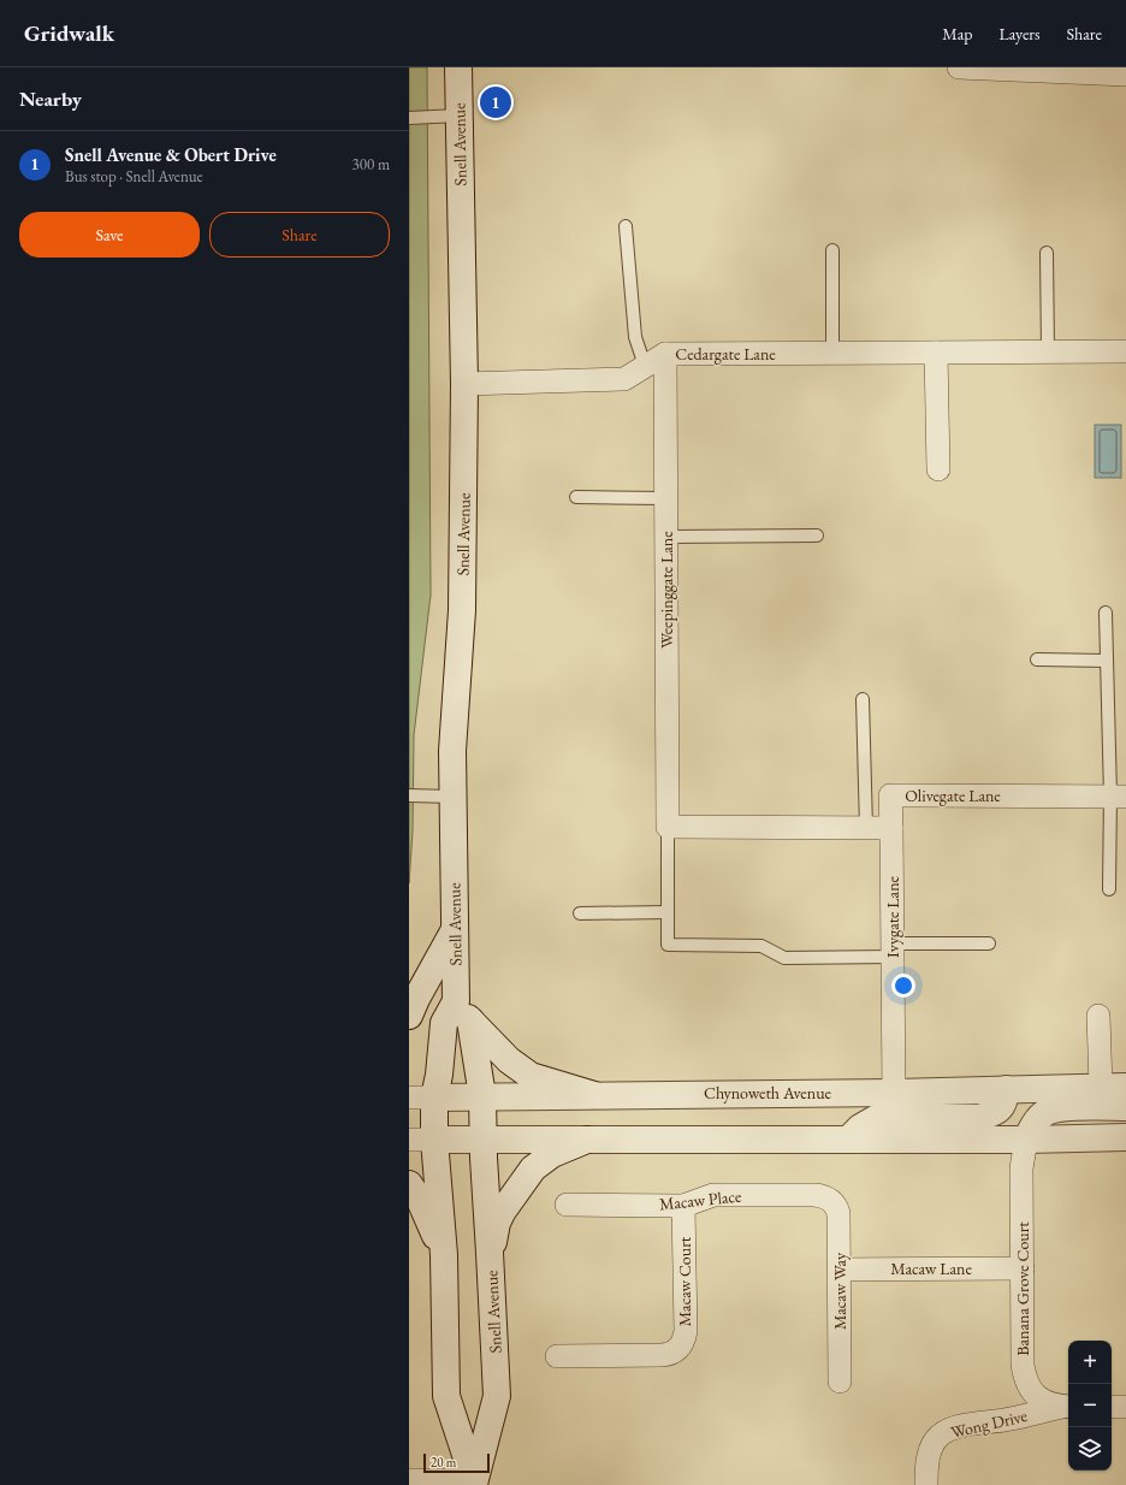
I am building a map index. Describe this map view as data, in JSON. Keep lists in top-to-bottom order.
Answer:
{
  "streets": {
    "main road": ["Snell Avenue", "Chynoweth Avenue"],
    "street": [
      "Cedargate Lane",
      "Weepinggate Lane",
      "Olivegate Lane",
      "Ivygate Lane",
      "Macaw Place",
      "Macaw Lane",
      "Macaw Court",
      "Banana Grove Court",
      "Macaw Way",
      "Wong Drive"
    ]
  },
  "crossings": [
    ["Snell Avenue", "Cedargate Lane"],
    ["Snell Avenue", "Chynoweth Avenue"],
    ["Cedargate Lane", "Weepinggate Lane"],
    ["Olivegate Lane", "Ivygate Lane"],
    ["Ivygate Lane", "Chynoweth Avenue"],
    ["Macaw Place", "Macaw Court"],
    ["Macaw Place", "Macaw Way"],
    ["Macaw Lane", "Banana Grove Court"],
    ["Macaw Lane", "Macaw Way"],
    ["Banana Grove Court", "Wong Drive"]
  ],
  "scale_bar": "20 m",
  "page": {
    "header": "Gridwalk",
    "nav": ["Map", "Layers", "Share"],
    "heading": "Nearby",
    "pins": "1",
    "list": [
      {
        "mark": "1",
        "name": "Snell Avenue & Obert Drive",
        "note": "Bus stop · Snell Avenue",
        "value": "300 m"
      }
    ],
    "buttons": ["Save", "Share"],
    "map_buttons": ["+", "−"],
    "scale": "20 m"
  }
}
